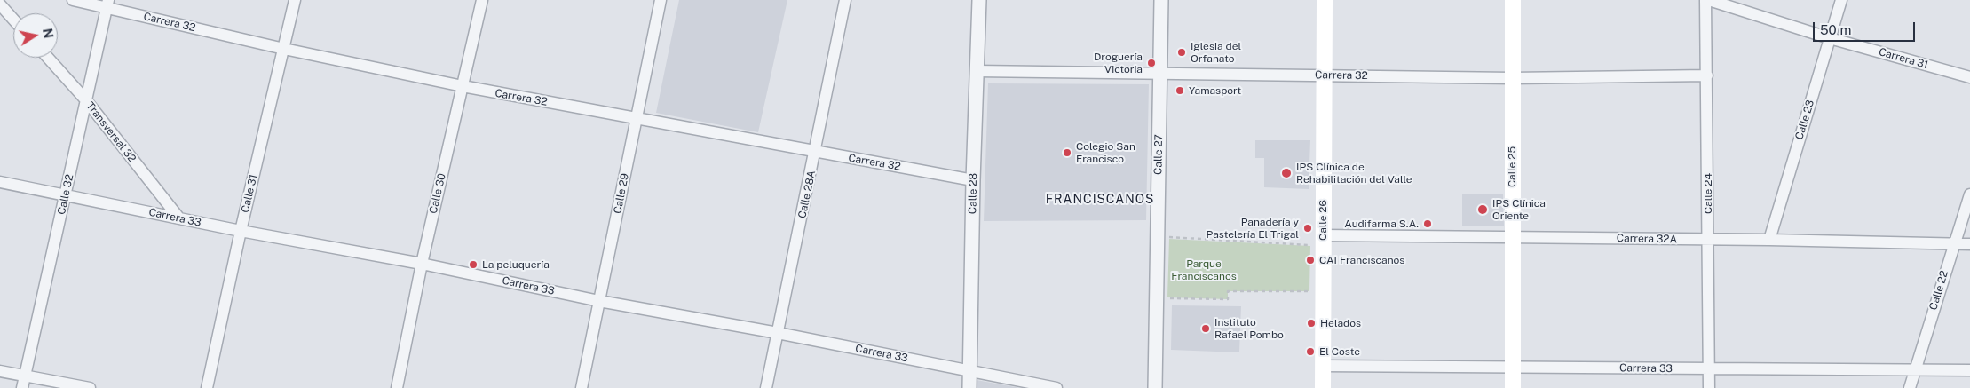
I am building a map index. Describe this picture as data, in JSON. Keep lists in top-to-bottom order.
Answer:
{
  "streets": {
    "main road": ["Calle 25", "Calle 26"],
    "street": [
      "Carrera 32",
      "Carrera 31",
      "Calle 23",
      "Transversal 32",
      "Calle 27",
      "Calle 31",
      "Calle 30",
      "Calle 29",
      "Calle 28",
      "Calle 24",
      "Calle 32",
      "Calle 28A",
      "Carrera 33",
      "Carrera 32A",
      "Calle 22"
    ]
  },
  "crossings": [
    ["Carrera 32", "Calle 27"],
    ["Carrera 32", "Calle 25"],
    ["Carrera 32", "Calle 31"],
    ["Carrera 32", "Calle 30"],
    ["Carrera 32", "Calle 29"],
    ["Carrera 32", "Calle 28"],
    ["Carrera 32", "Calle 24"],
    ["Carrera 32", "Calle 32"],
    ["Carrera 32", "Calle 28A"],
    ["Carrera 32", "Calle 26"],
    ["Carrera 31", "Calle 23"],
    ["Calle 23", "Carrera 32A"],
    ["Transversal 32", "Calle 32"],
    ["Transversal 32", "Carrera 33"],
    ["Calle 25", "Carrera 33"],
    ["Calle 25", "Carrera 32A"],
    ["Calle 31", "Carrera 33"],
    ["Calle 30", "Carrera 33"],
    ["Calle 29", "Carrera 33"],
    ["Calle 28", "Carrera 33"],
    ["Calle 24", "Carrera 33"],
    ["Calle 24", "Carrera 32A"],
    ["Calle 32", "Carrera 33"],
    ["Calle 28A", "Carrera 33"],
    ["Carrera 33", "Calle 26"],
    ["Carrera 33", "Calle 22"],
    ["Calle 26", "Carrera 32A"],
    ["Carrera 32A", "Calle 22"]
  ],
  "districts": ["FRANCISCANOS"],
  "parks": ["Parque Franciscanos"],
  "places": [
    "Iglesia del Orfanato",
    "Droguería Victoria",
    "Yamasport",
    "Colegio San Francisco",
    "IPS Clínica de Rehabilitación del Valle",
    "IPS Clínica Oriente",
    "Audifarma S.A.",
    "Panadería y Pastelería El Trigal",
    "CAI Franciscanos",
    "La peluquería",
    "Helados",
    "Instituto Rafael Pombo",
    "El Coste"
  ],
  "scale_bar": "50 m",
  "north": "right"
}
